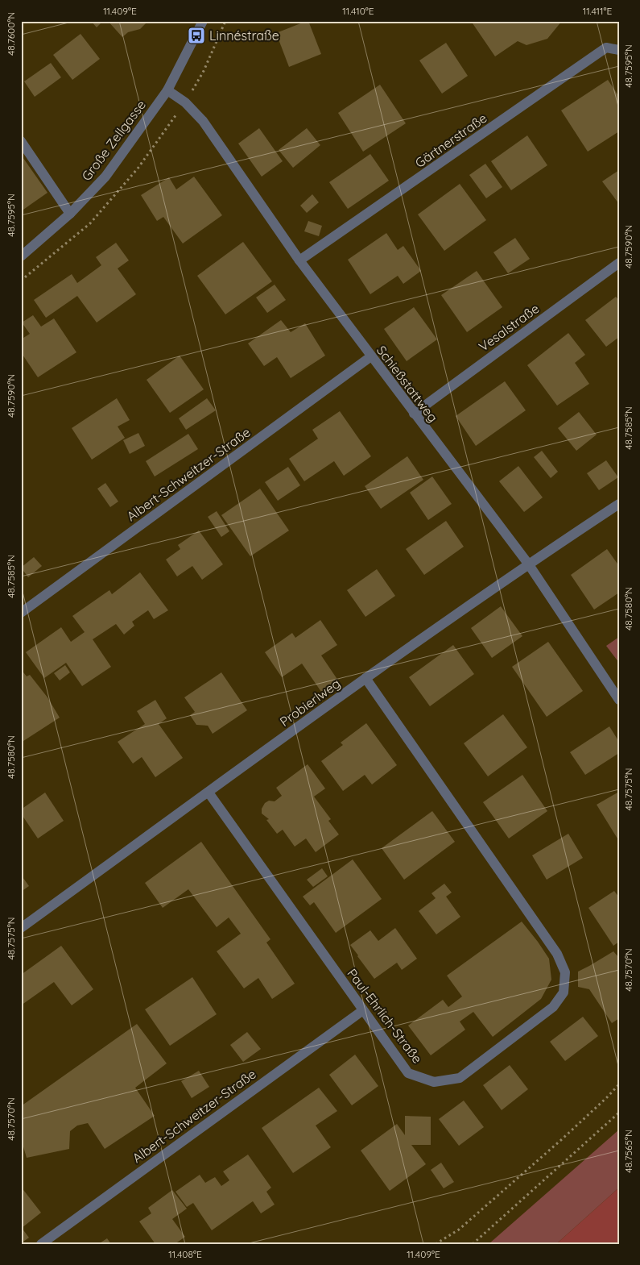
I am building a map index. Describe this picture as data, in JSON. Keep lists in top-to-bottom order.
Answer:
{
  "streets": {
    "street": [
      "Große Zellgasse",
      "Gärtnerstraße",
      "Vesalstraße",
      "Schießstattweg",
      "Albert-Schweitzer-Straße",
      "Probierlweg",
      "Paul-Ehrlich-Straße"
    ]
  },
  "crossings": [
    ["Große Zellgasse", "Schießstattweg"],
    ["Gärtnerstraße", "Schießstattweg"],
    ["Vesalstraße", "Schießstattweg"],
    ["Schießstattweg", "Albert-Schweitzer-Straße"],
    ["Schießstattweg", "Probierlweg"],
    ["Albert-Schweitzer-Straße", "Paul-Ehrlich-Straße"],
    ["Probierlweg", "Paul-Ehrlich-Straße"]
  ],
  "places": {
    "bus stop": ["Linnéstraße"]
  },
  "coordinates": [
    "11.409°E",
    "11.410°E",
    "11.411°E",
    "48.7600°N",
    "48.7595°N",
    "48.7590°N",
    "48.7585°N",
    "48.7580°N",
    "48.7575°N",
    "48.7570°N",
    "48.7565°N",
    "11.408°E"
  ]
}
